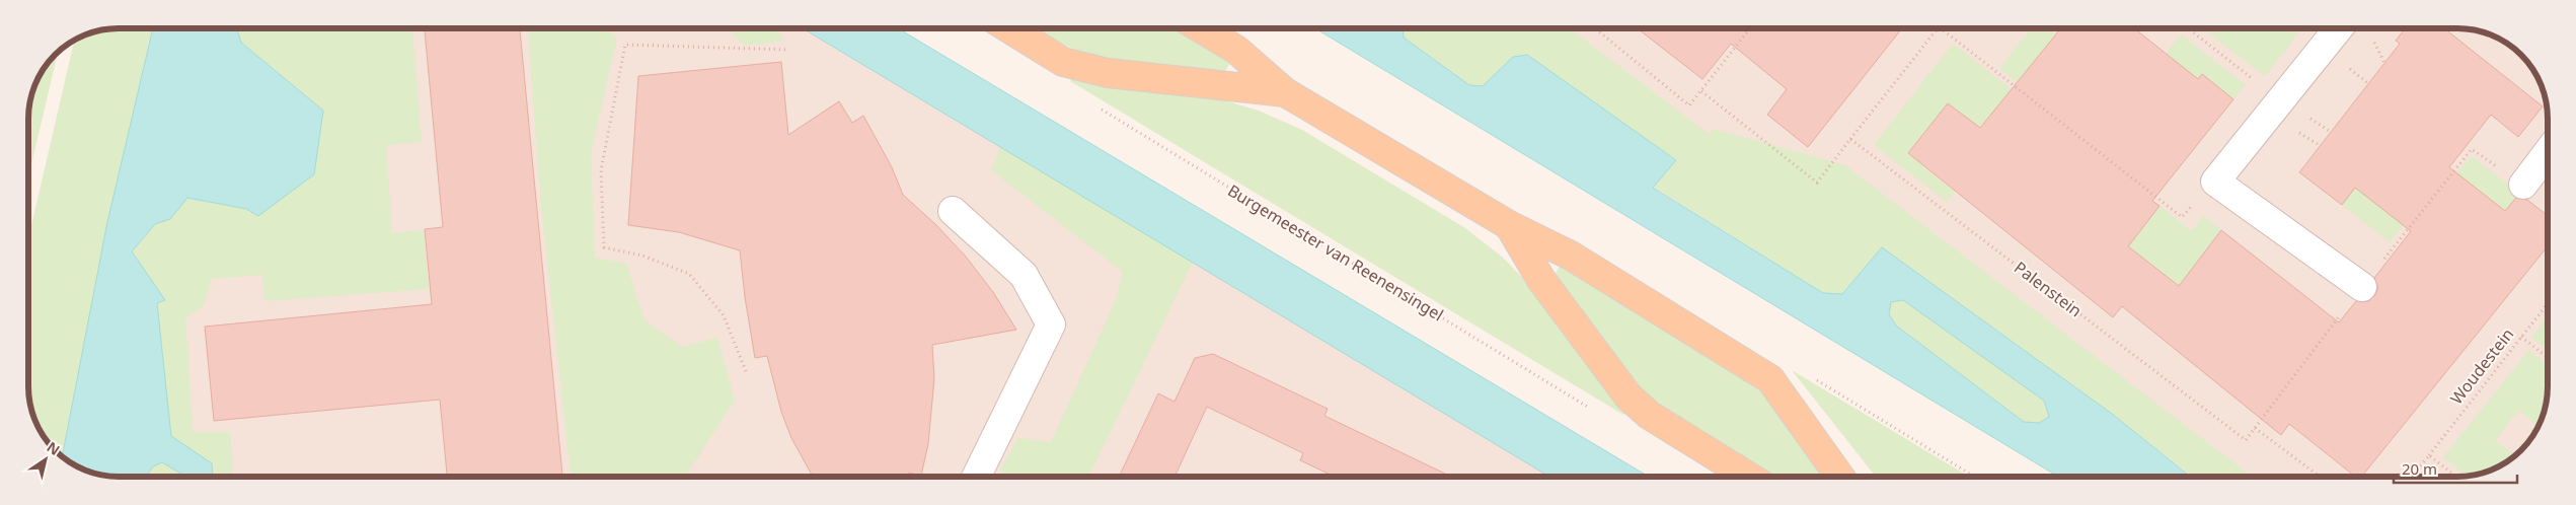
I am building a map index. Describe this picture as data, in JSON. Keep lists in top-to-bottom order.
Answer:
{
  "streets": {
    "path": ["Burgemeester van Reenensingel", "Palenstein", "Woudestein"]
  },
  "scale_bar": "20 m",
  "north": "top right"
}
